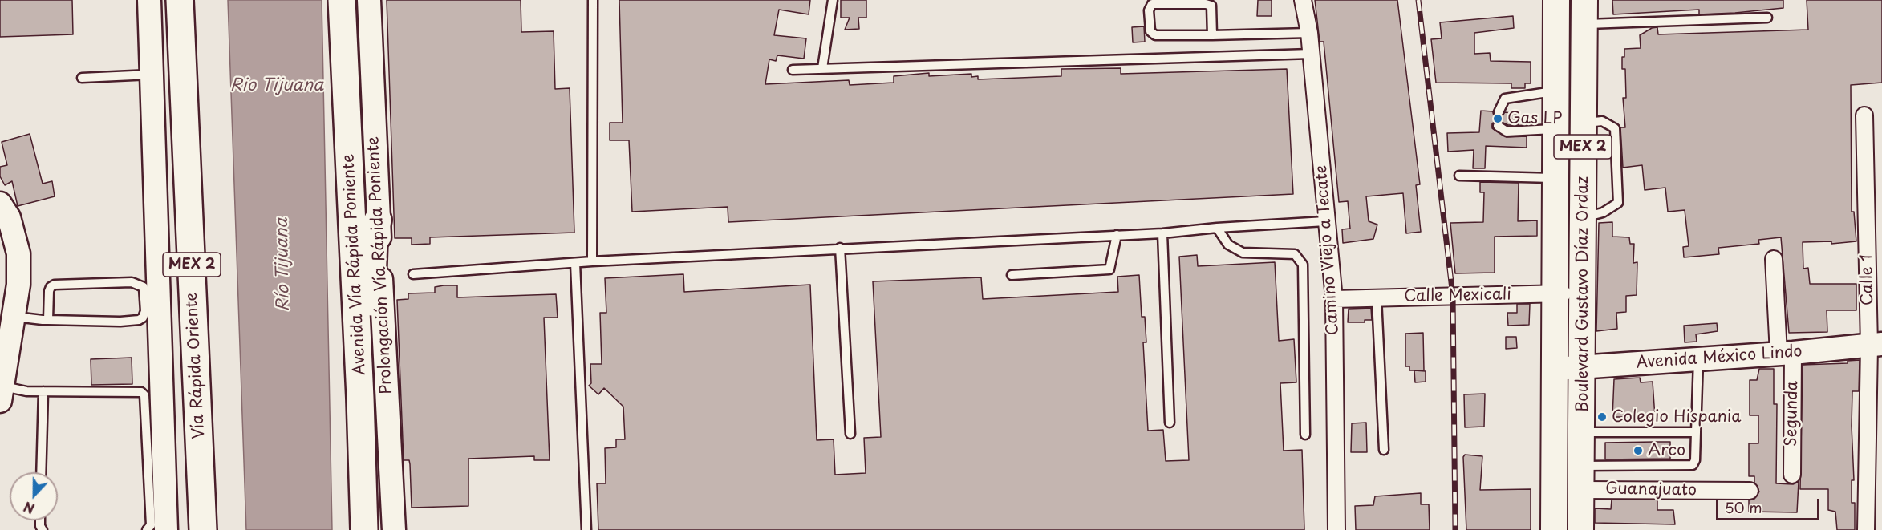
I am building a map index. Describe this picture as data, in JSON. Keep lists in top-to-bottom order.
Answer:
{
  "streets": {
    "highway": ["MEX 2", "Avenida Vía Rápida Poniente", "Vía Rápida Oriente"],
    "main road": ["Prolongación Vía Rápida Poniente", "Boulevard Gustavo Díaz Ordaz", "Avenida México Lindo"],
    "street": [
      "Camino Viejo a Tecate",
      "Calle 1",
      "Calle Mexicali",
      "Segunda",
      "Guanajuato"
    ]
  },
  "crossings": [
    ["Camino Viejo a Tecate", "Calle Mexicali"],
    ["Calle 1", "Avenida México Lindo"],
    ["Boulevard Gustavo Díaz Ordaz", "Calle Mexicali"],
    ["Boulevard Gustavo Díaz Ordaz", "Avenida México Lindo"],
    ["Boulevard Gustavo Díaz Ordaz", "Guanajuato"],
    ["Avenida México Lindo", "Segunda"]
  ],
  "water": ["Rio Tijuana", "Río Tijuana"],
  "places": ["Gas LP", "Colegio Hispania", "Arco"],
  "scale_bar": "50 m",
  "north": "bottom"
}
